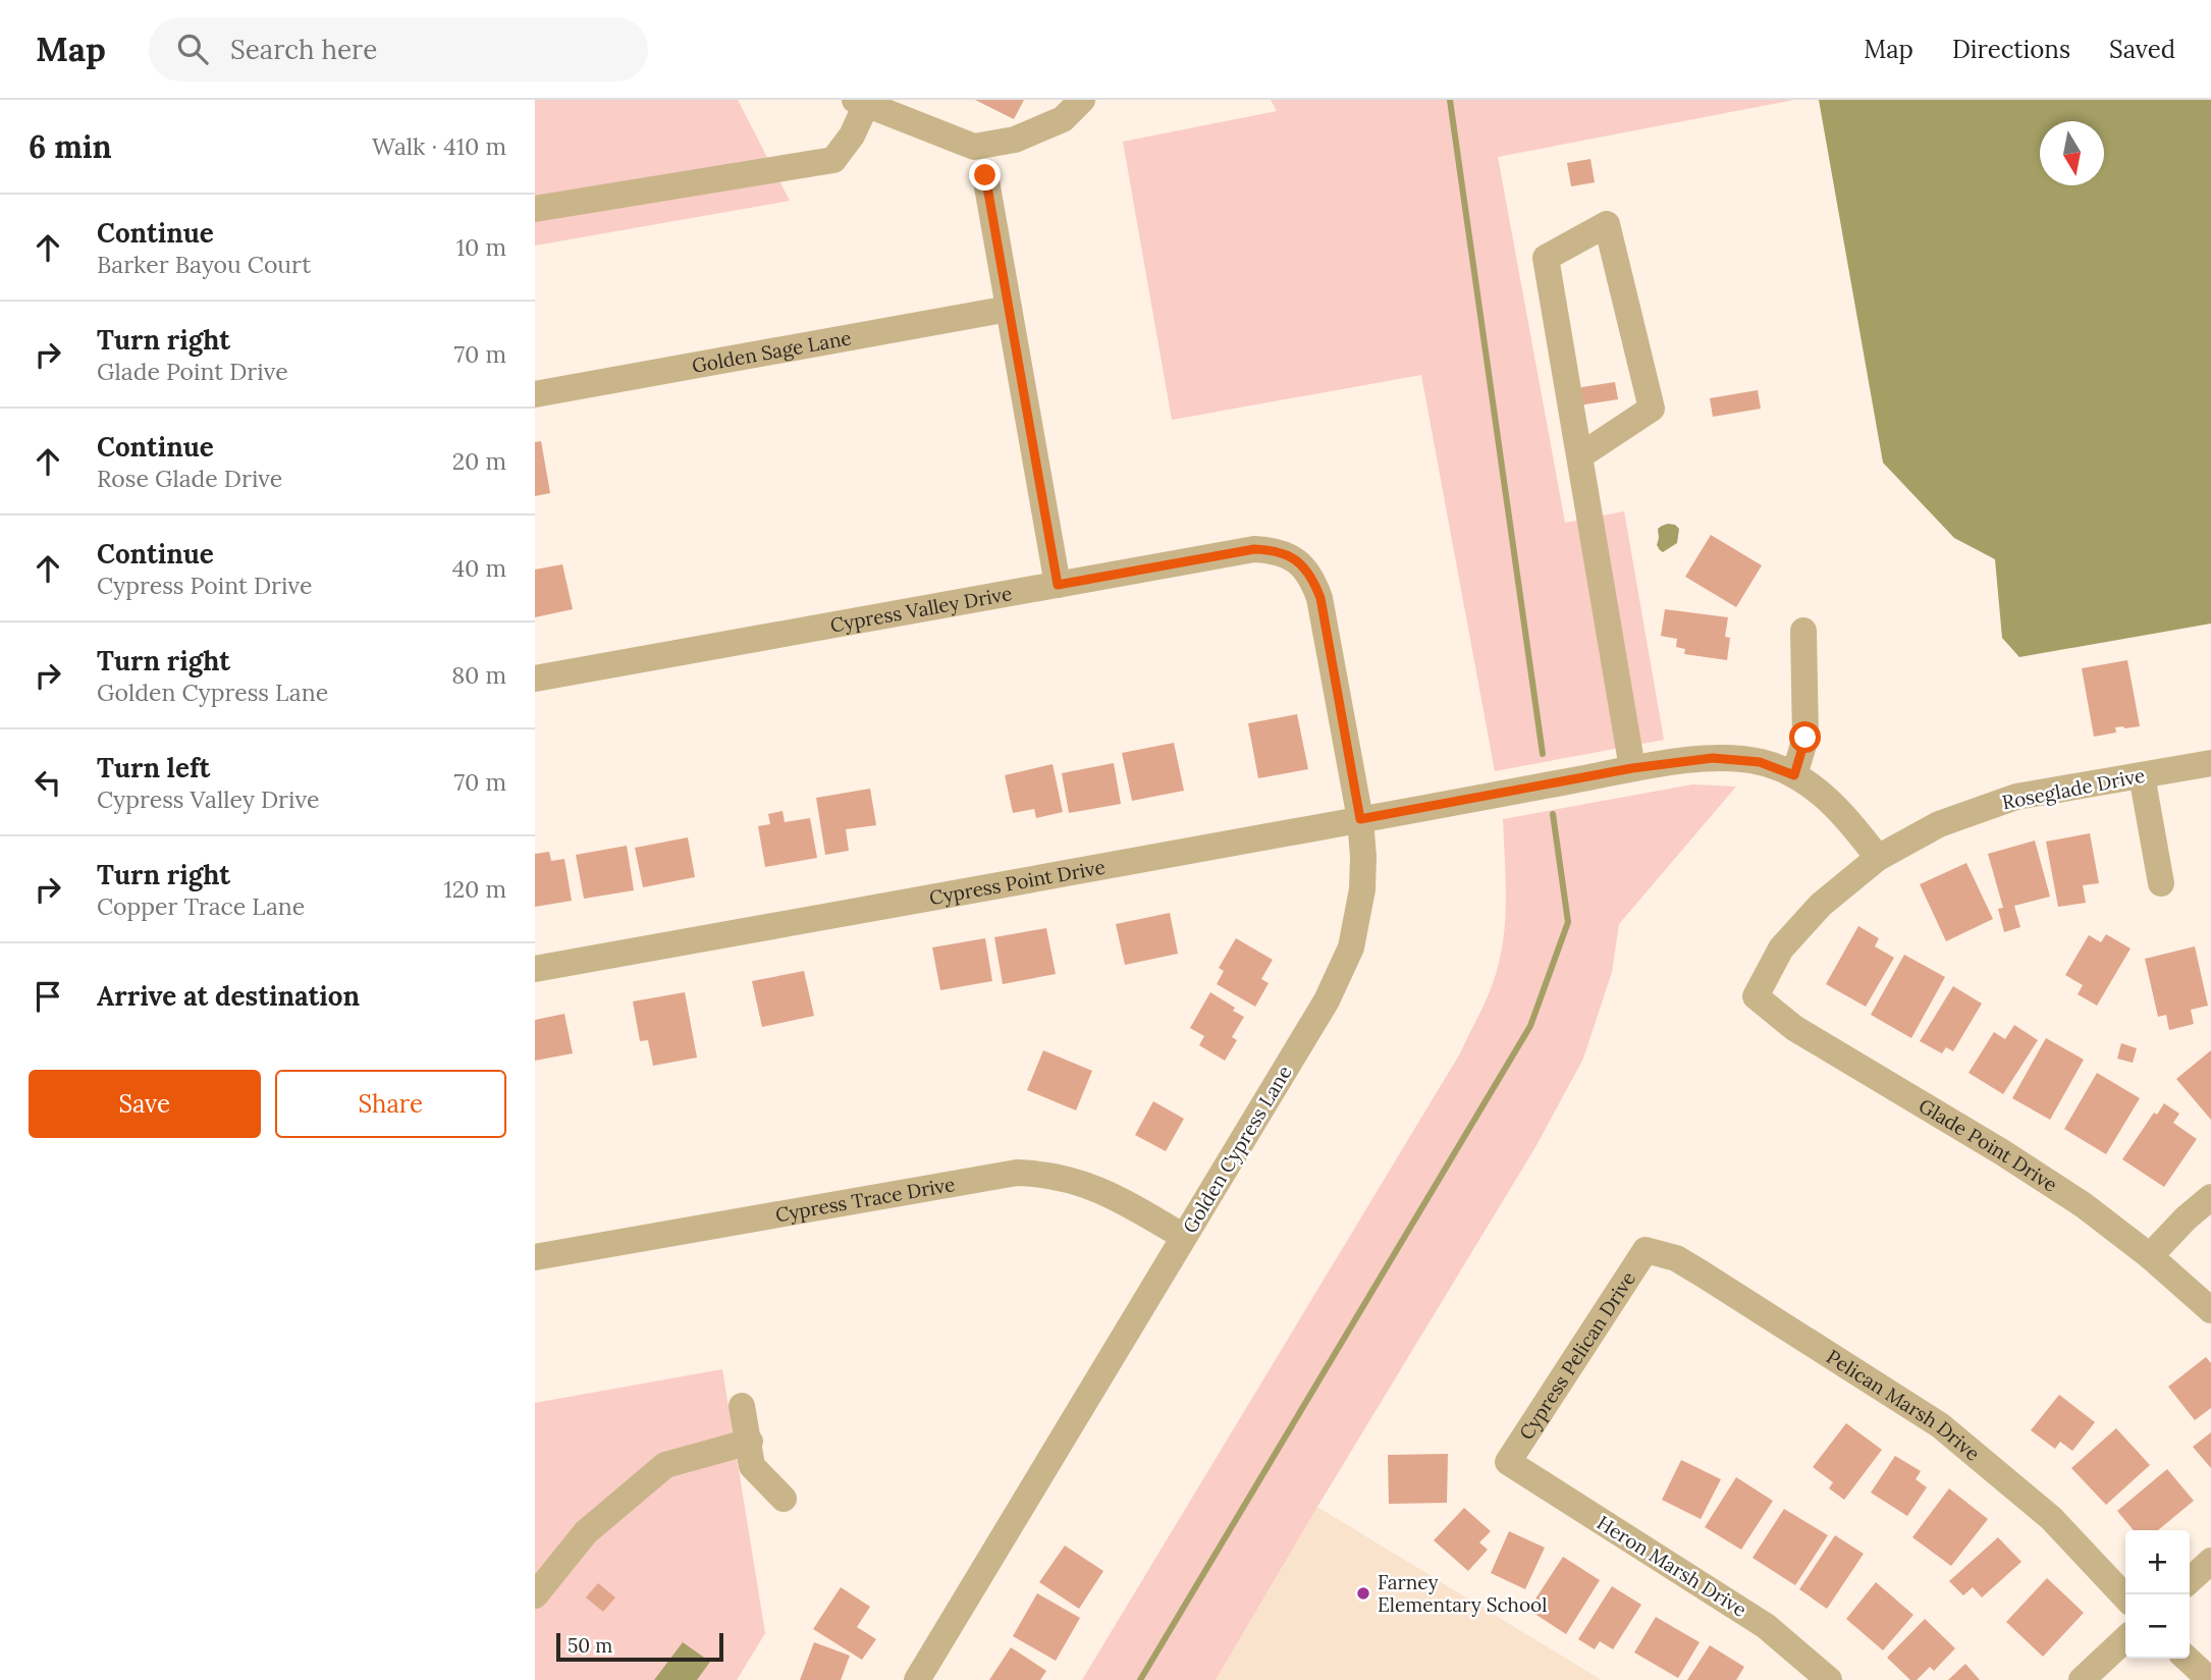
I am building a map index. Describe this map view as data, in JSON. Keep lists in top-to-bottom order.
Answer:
{
  "streets": {
    "street": [
      "Golden Sage Lane",
      "Cypress Valley Drive",
      "Roseglade Drive",
      "Cypress Point Drive",
      "Glade Point Drive",
      "Golden Cypress Lane",
      "Cypress Trace Drive",
      "Cypress Pelican Drive",
      "Pelican Marsh Drive",
      "Heron Marsh Drive"
    ]
  },
  "crossings": [
    ["Cypress Valley Drive", "Golden Cypress Lane"],
    ["Roseglade Drive", "Glade Point Drive"],
    ["Cypress Point Drive", "Golden Cypress Lane"],
    ["Golden Cypress Lane", "Cypress Trace Drive"],
    ["Cypress Pelican Drive", "Pelican Marsh Drive"],
    ["Cypress Pelican Drive", "Heron Marsh Drive"]
  ],
  "places": ["Farney Elementary School"],
  "scale_bar": "50 m",
  "north": "bottom",
  "page": {
    "header": "Map",
    "search": "Search here",
    "nav": ["Map", "Directions", "Saved"],
    "heading": ["6 min", "Walk · 410 m"],
    "list": [
      ["Continue", "Barker Bayou Court", "10 m"],
      ["Turn right", "Glade Point Drive", "70 m"],
      ["Continue", "Rose Glade Drive", "20 m"],
      ["Continue", "Cypress Point Drive", "40 m"],
      ["Turn right", "Golden Cypress Lane", "80 m"],
      ["Turn left", "Cypress Valley Drive", "70 m"],
      ["Turn right", "Copper Trace Lane", "120 m"],
      "Arrive at destination"
    ],
    "buttons": ["Save", "Share"],
    "map_buttons": ["+", "−"],
    "scale": "50 m"
  }
}
